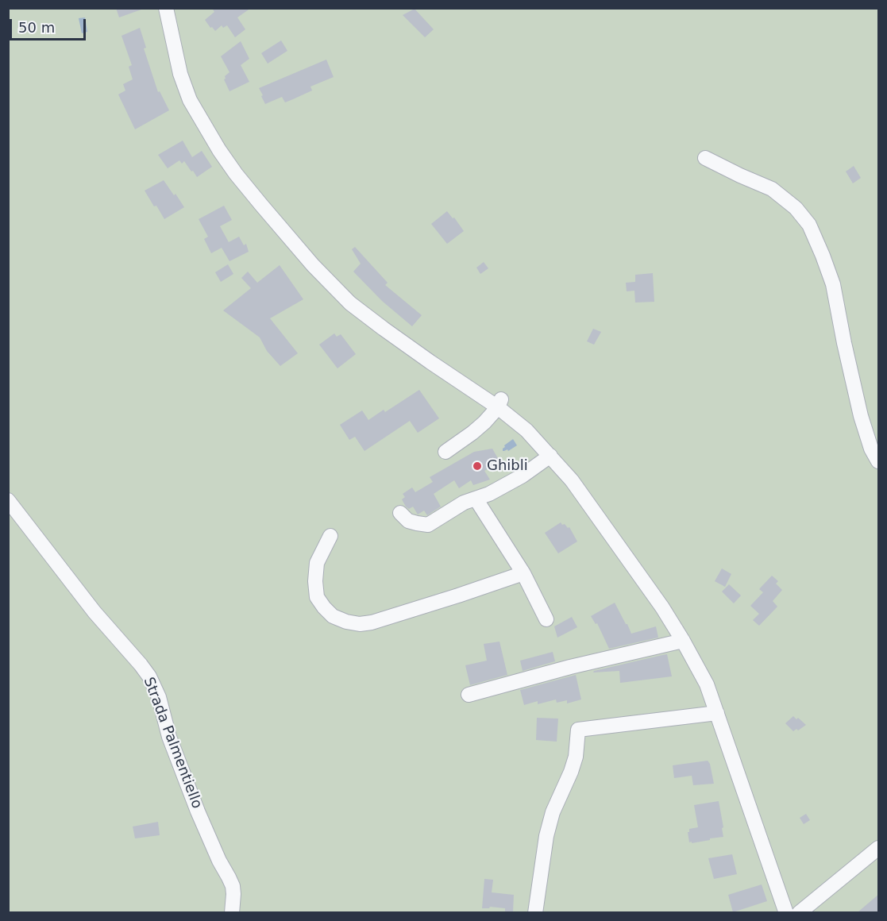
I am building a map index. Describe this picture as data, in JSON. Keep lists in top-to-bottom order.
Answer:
{
  "streets": {
    "street": ["Strada Palmentiello"]
  },
  "places": ["Ghibli"],
  "scale_bar": "50 m"
}
